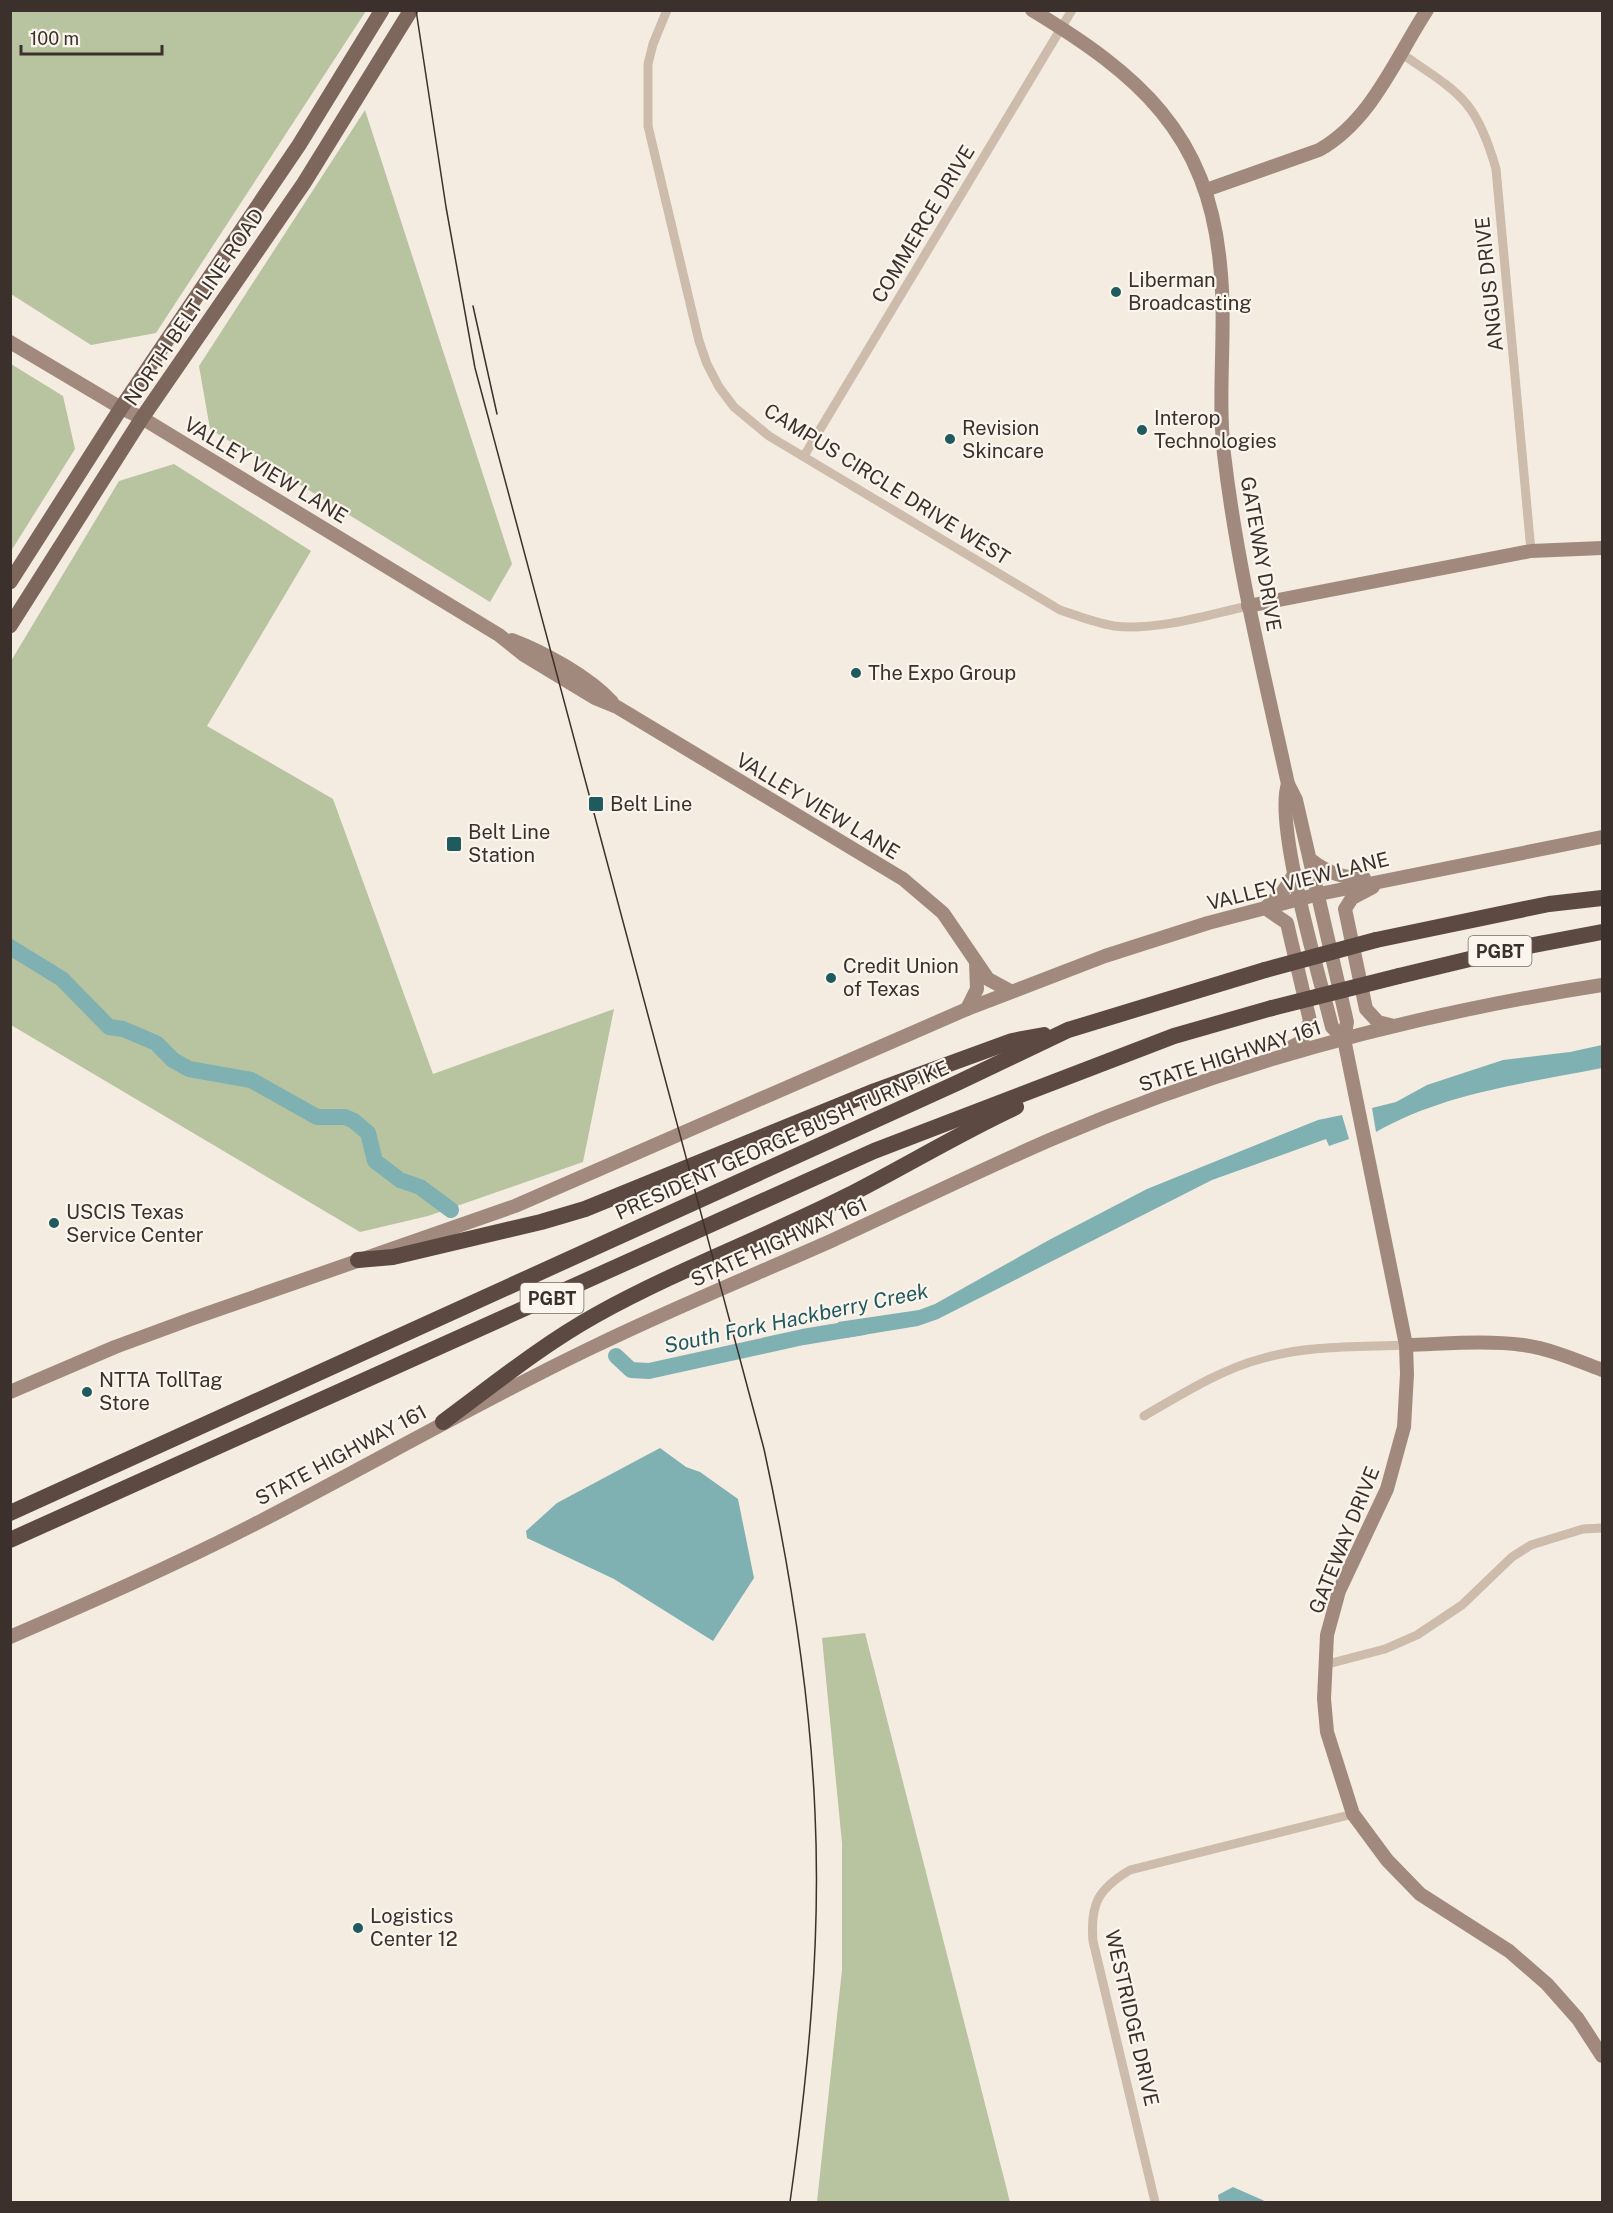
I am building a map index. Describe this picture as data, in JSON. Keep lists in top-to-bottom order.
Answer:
{
  "streets": {
    "highway": ["PGBT", "PRESIDENT GEORGE BUSH TURNPIKE"],
    "main road": [
      "NORTH BELT LINE ROAD",
      "VALLEY VIEW LANE",
      "GATEWAY DRIVE",
      "STATE HIGHWAY 161"
    ],
    "street": [
      "COMMERCE DRIVE",
      "ANGUS DRIVE",
      "CAMPUS CIRCLE DRIVE WEST",
      "WESTRIDGE DRIVE"
    ]
  },
  "crossings": [
    ["COMMERCE DRIVE", "CAMPUS CIRCLE DRIVE WEST"],
    ["COMMERCE DRIVE", "GATEWAY DRIVE"],
    ["NORTH BELT LINE ROAD", "VALLEY VIEW LANE"],
    ["VALLEY VIEW LANE", "GATEWAY DRIVE"],
    ["CAMPUS CIRCLE DRIVE WEST", "GATEWAY DRIVE"],
    ["GATEWAY DRIVE", "STATE HIGHWAY 161"],
    ["GATEWAY DRIVE", "WESTRIDGE DRIVE"]
  ],
  "water": ["South Fork Hackberry Creek"],
  "places": {
    "other": [
      "Liberman Broadcasting",
      "Interop Technologies",
      "Revision Skincare",
      "The Expo Group",
      "Credit Union of Texas",
      "USCIS Texas Service Center",
      "NTTA TollTag Store",
      "Logistics Center 12"
    ],
    "transit": ["Belt Line", "Belt Line Station"]
  },
  "scale_bar": "100 m"
}
